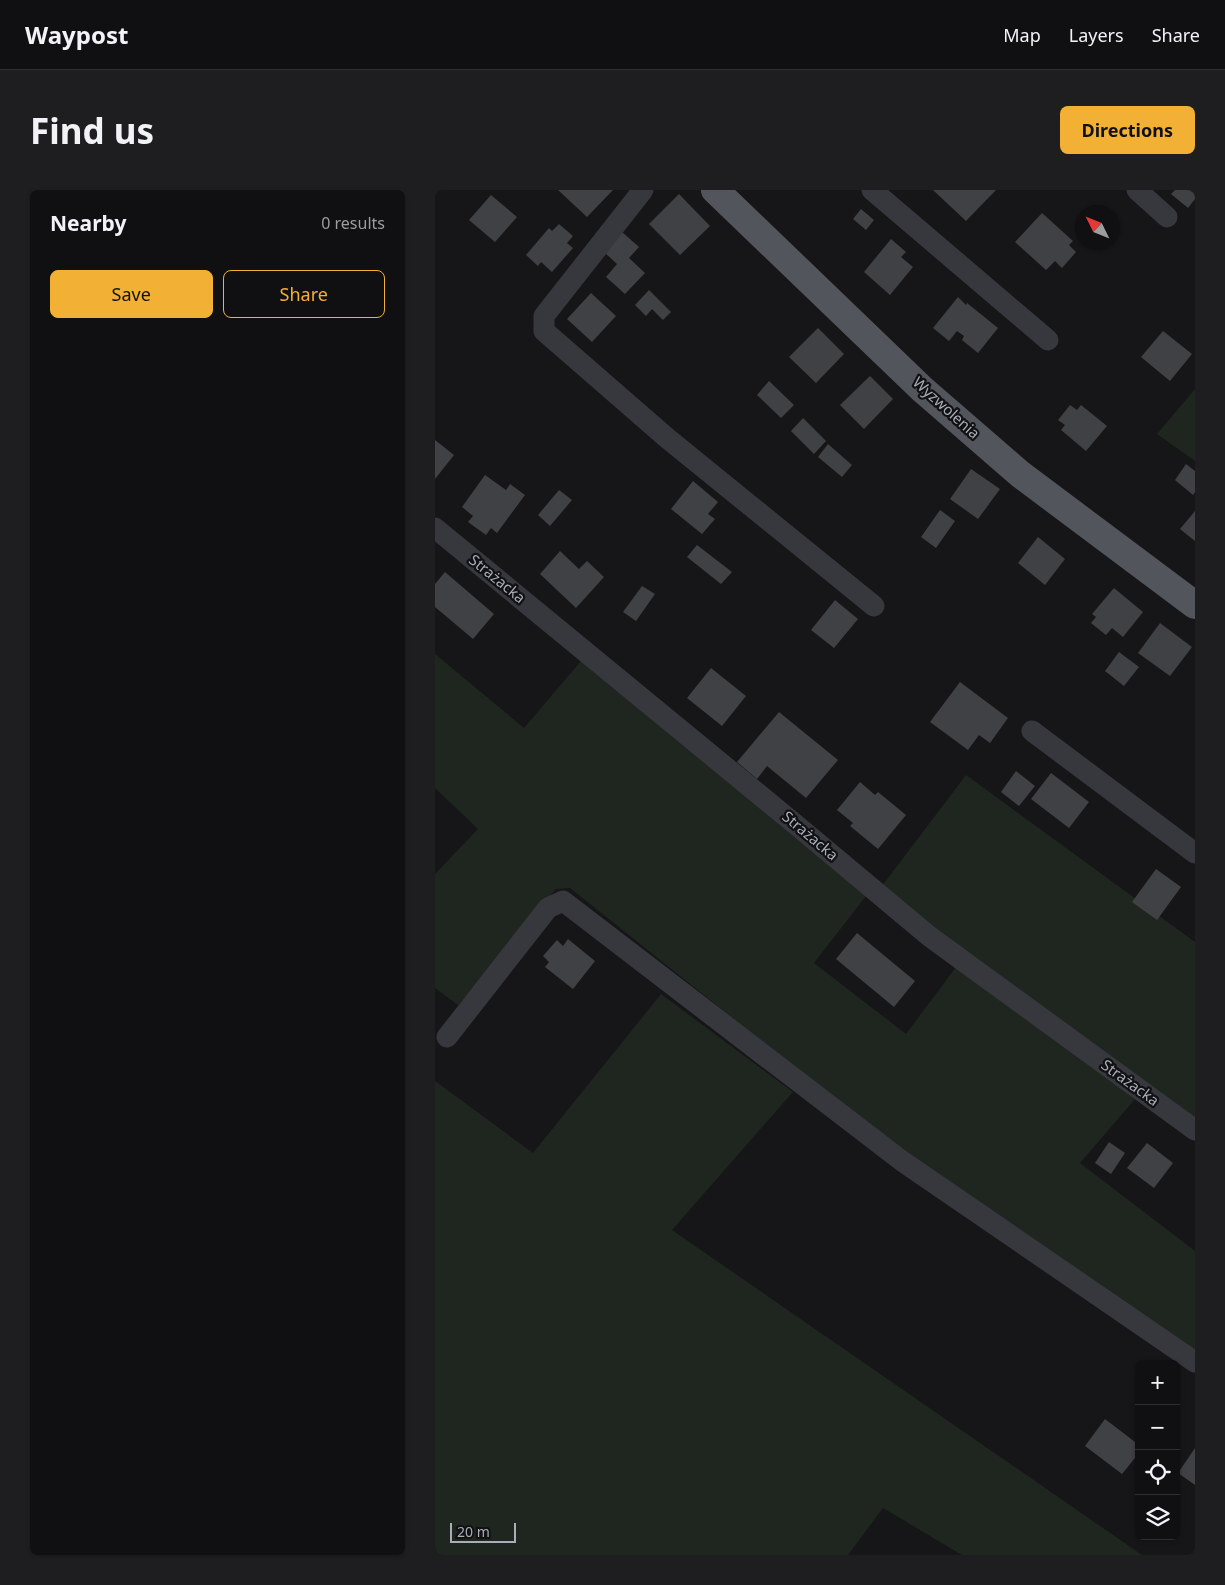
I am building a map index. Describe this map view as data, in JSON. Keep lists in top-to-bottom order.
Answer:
{
  "streets": {
    "main road": ["Wyzwolenia"],
    "street": ["Strażacka"]
  },
  "scale_bar": "20 m",
  "north": "top left",
  "page": {
    "header": "Waypost",
    "nav": ["Map", "Layers", "Share"],
    "buttons": [
      "Directions",
      ["Save", "Share"]
    ],
    "title": "Find us",
    "heading": ["Nearby", "0 results"],
    "map_buttons": ["+", "−"],
    "scale": "20 m"
  }
}
